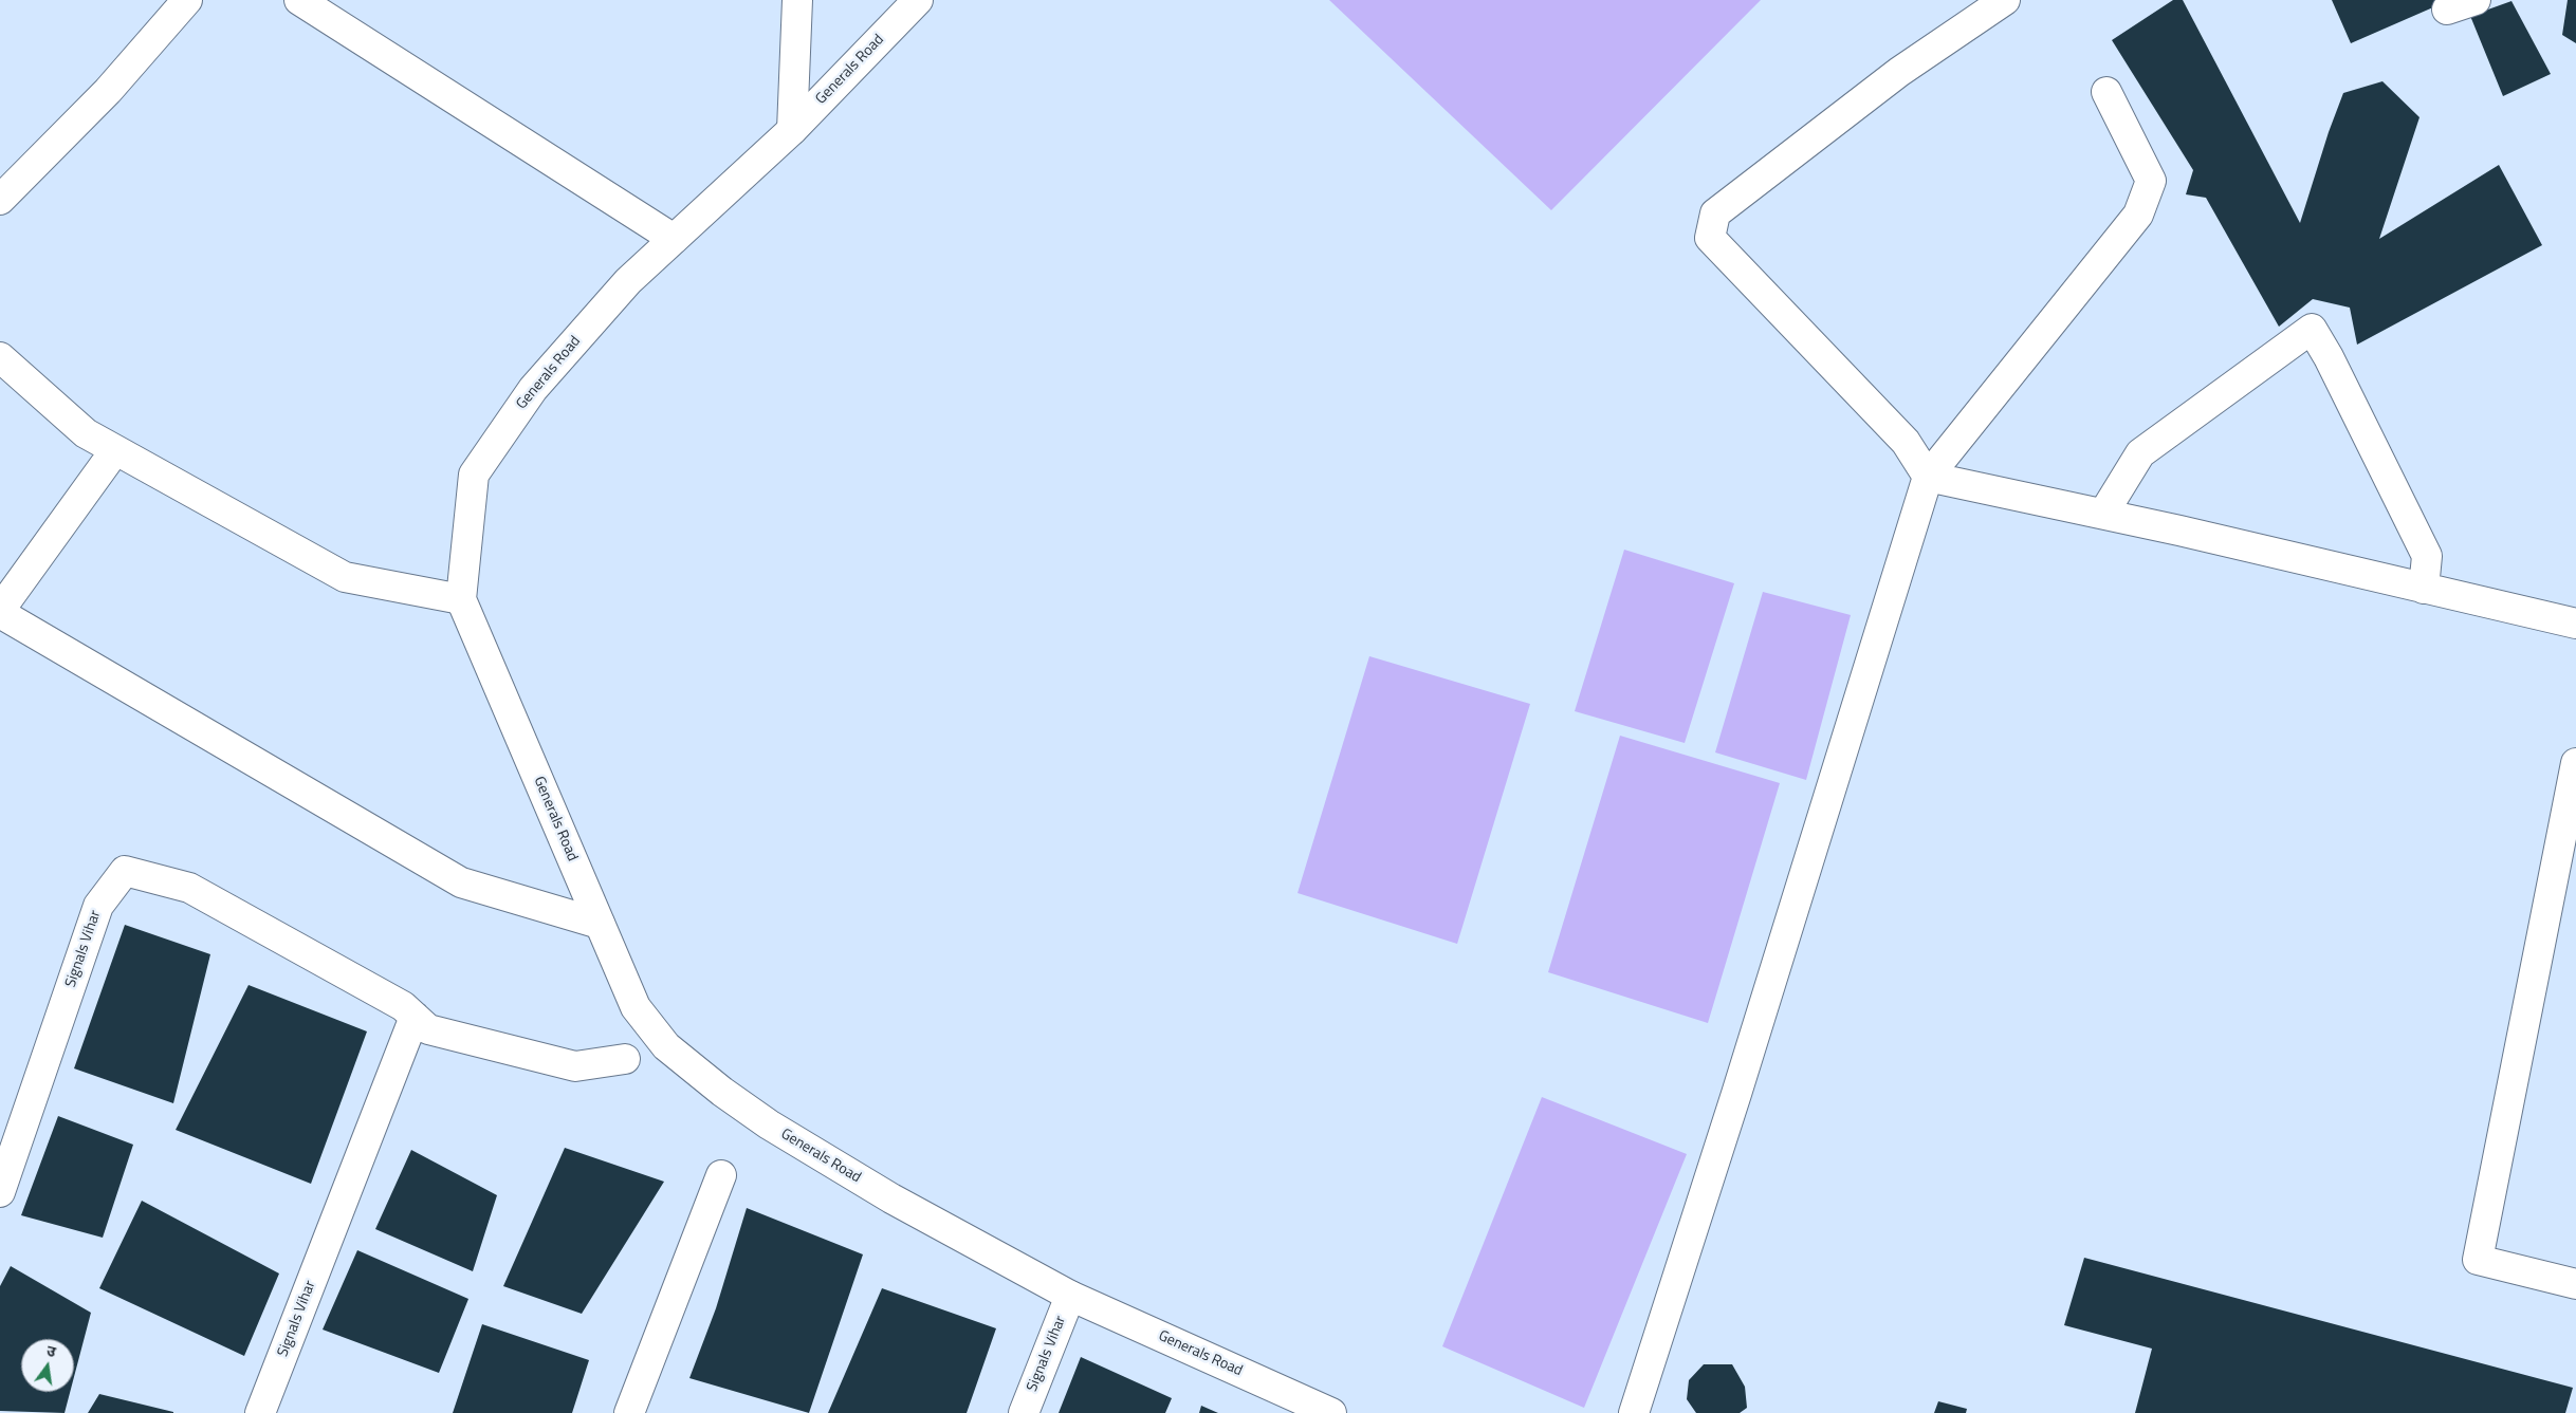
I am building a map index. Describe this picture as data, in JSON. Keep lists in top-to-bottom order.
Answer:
{
  "streets": {
    "street": ["Generals Road", "Signals Vihar"]
  },
  "crossings": [
    ["Generals Road", "Signals Vihar"]
  ],
  "north": "top"
}
